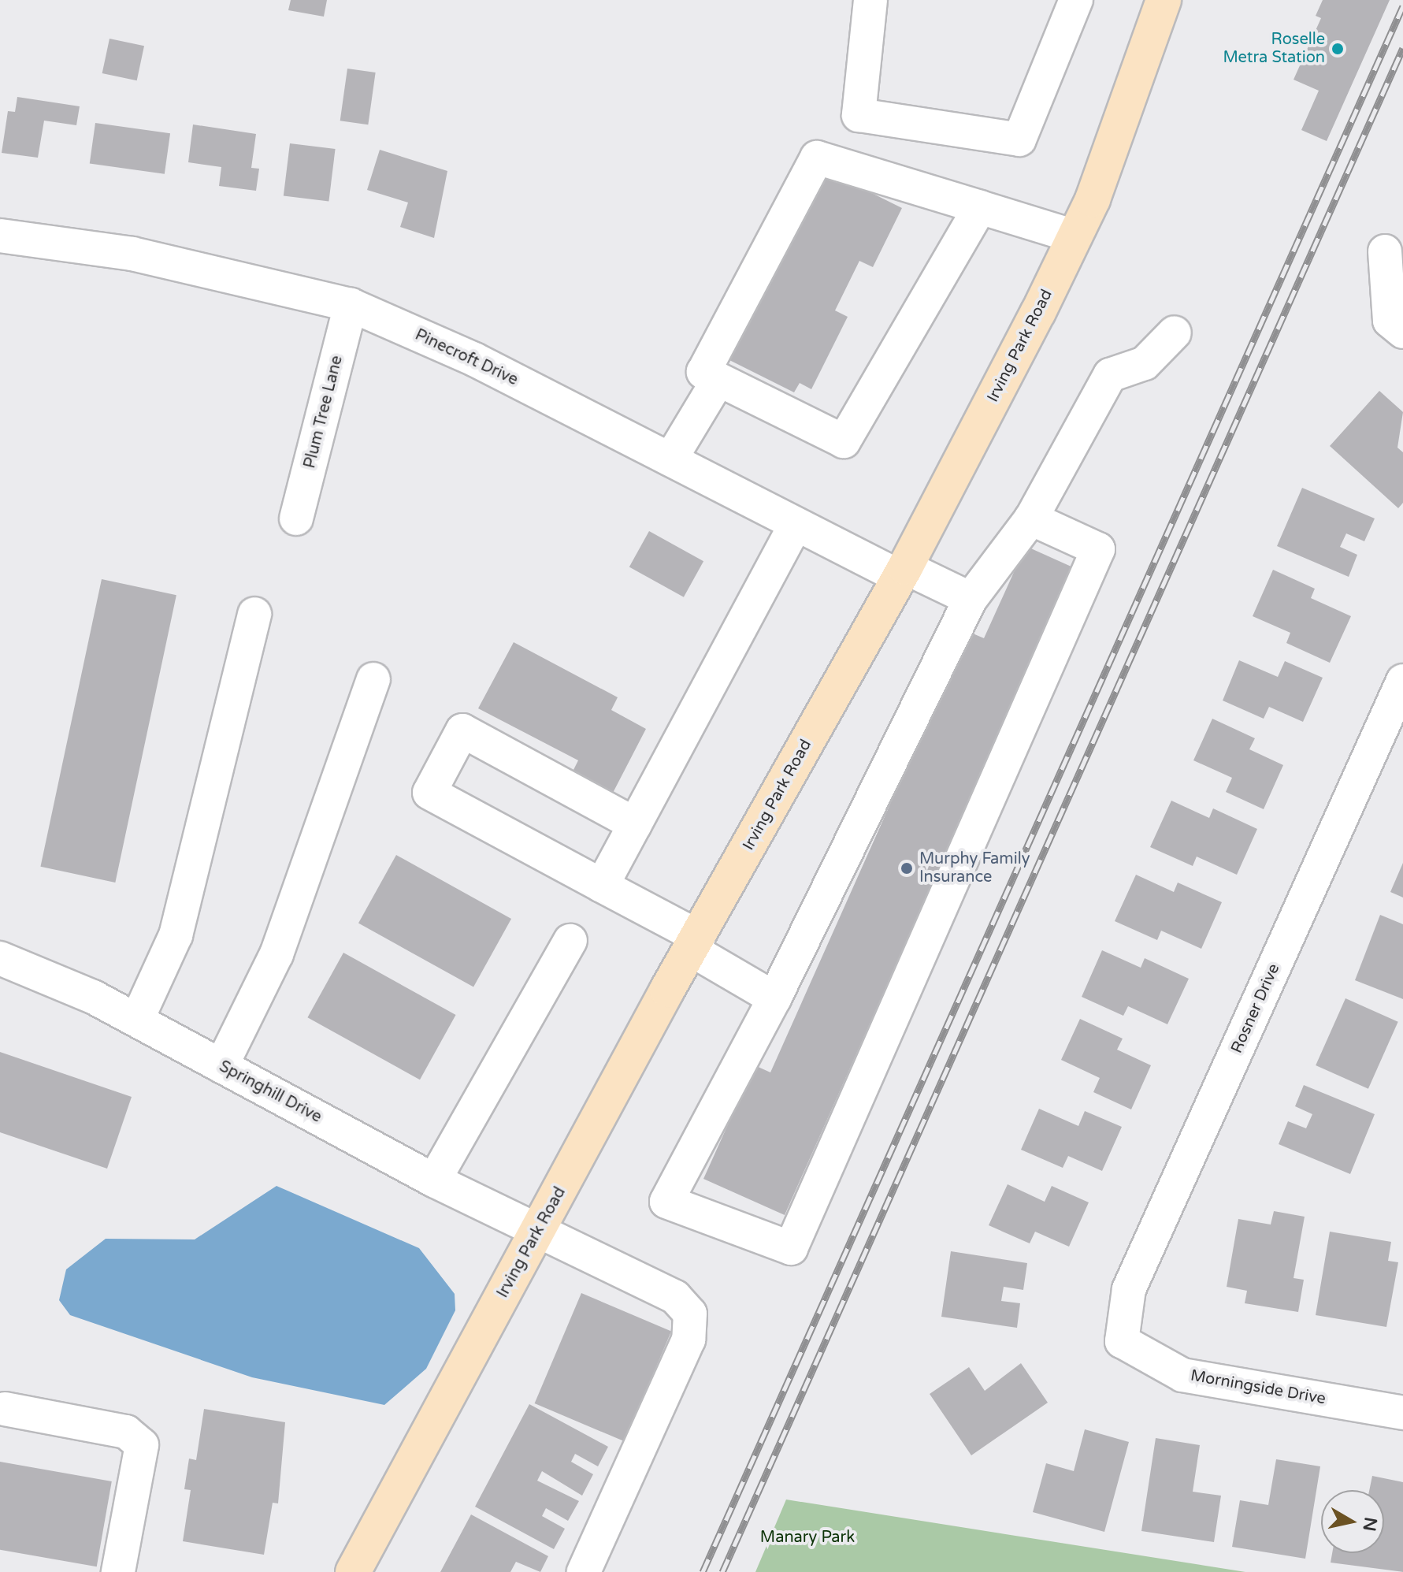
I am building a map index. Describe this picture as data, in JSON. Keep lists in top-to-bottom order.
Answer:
{
  "streets": {
    "main road": ["Irving Park Road"],
    "street": [
      "Pinecroft Drive",
      "Plum Tree Lane",
      "Rosner Drive",
      "Springhill Drive",
      "Morningside Drive"
    ]
  },
  "crossings": [
    ["Irving Park Road", "Pinecroft Drive"],
    ["Irving Park Road", "Springhill Drive"],
    ["Pinecroft Drive", "Plum Tree Lane"],
    ["Rosner Drive", "Morningside Drive"]
  ],
  "parks": ["Manary Park"],
  "places": ["Roselle Metra Station", "Murphy Family Insurance"],
  "north": "right"
}
